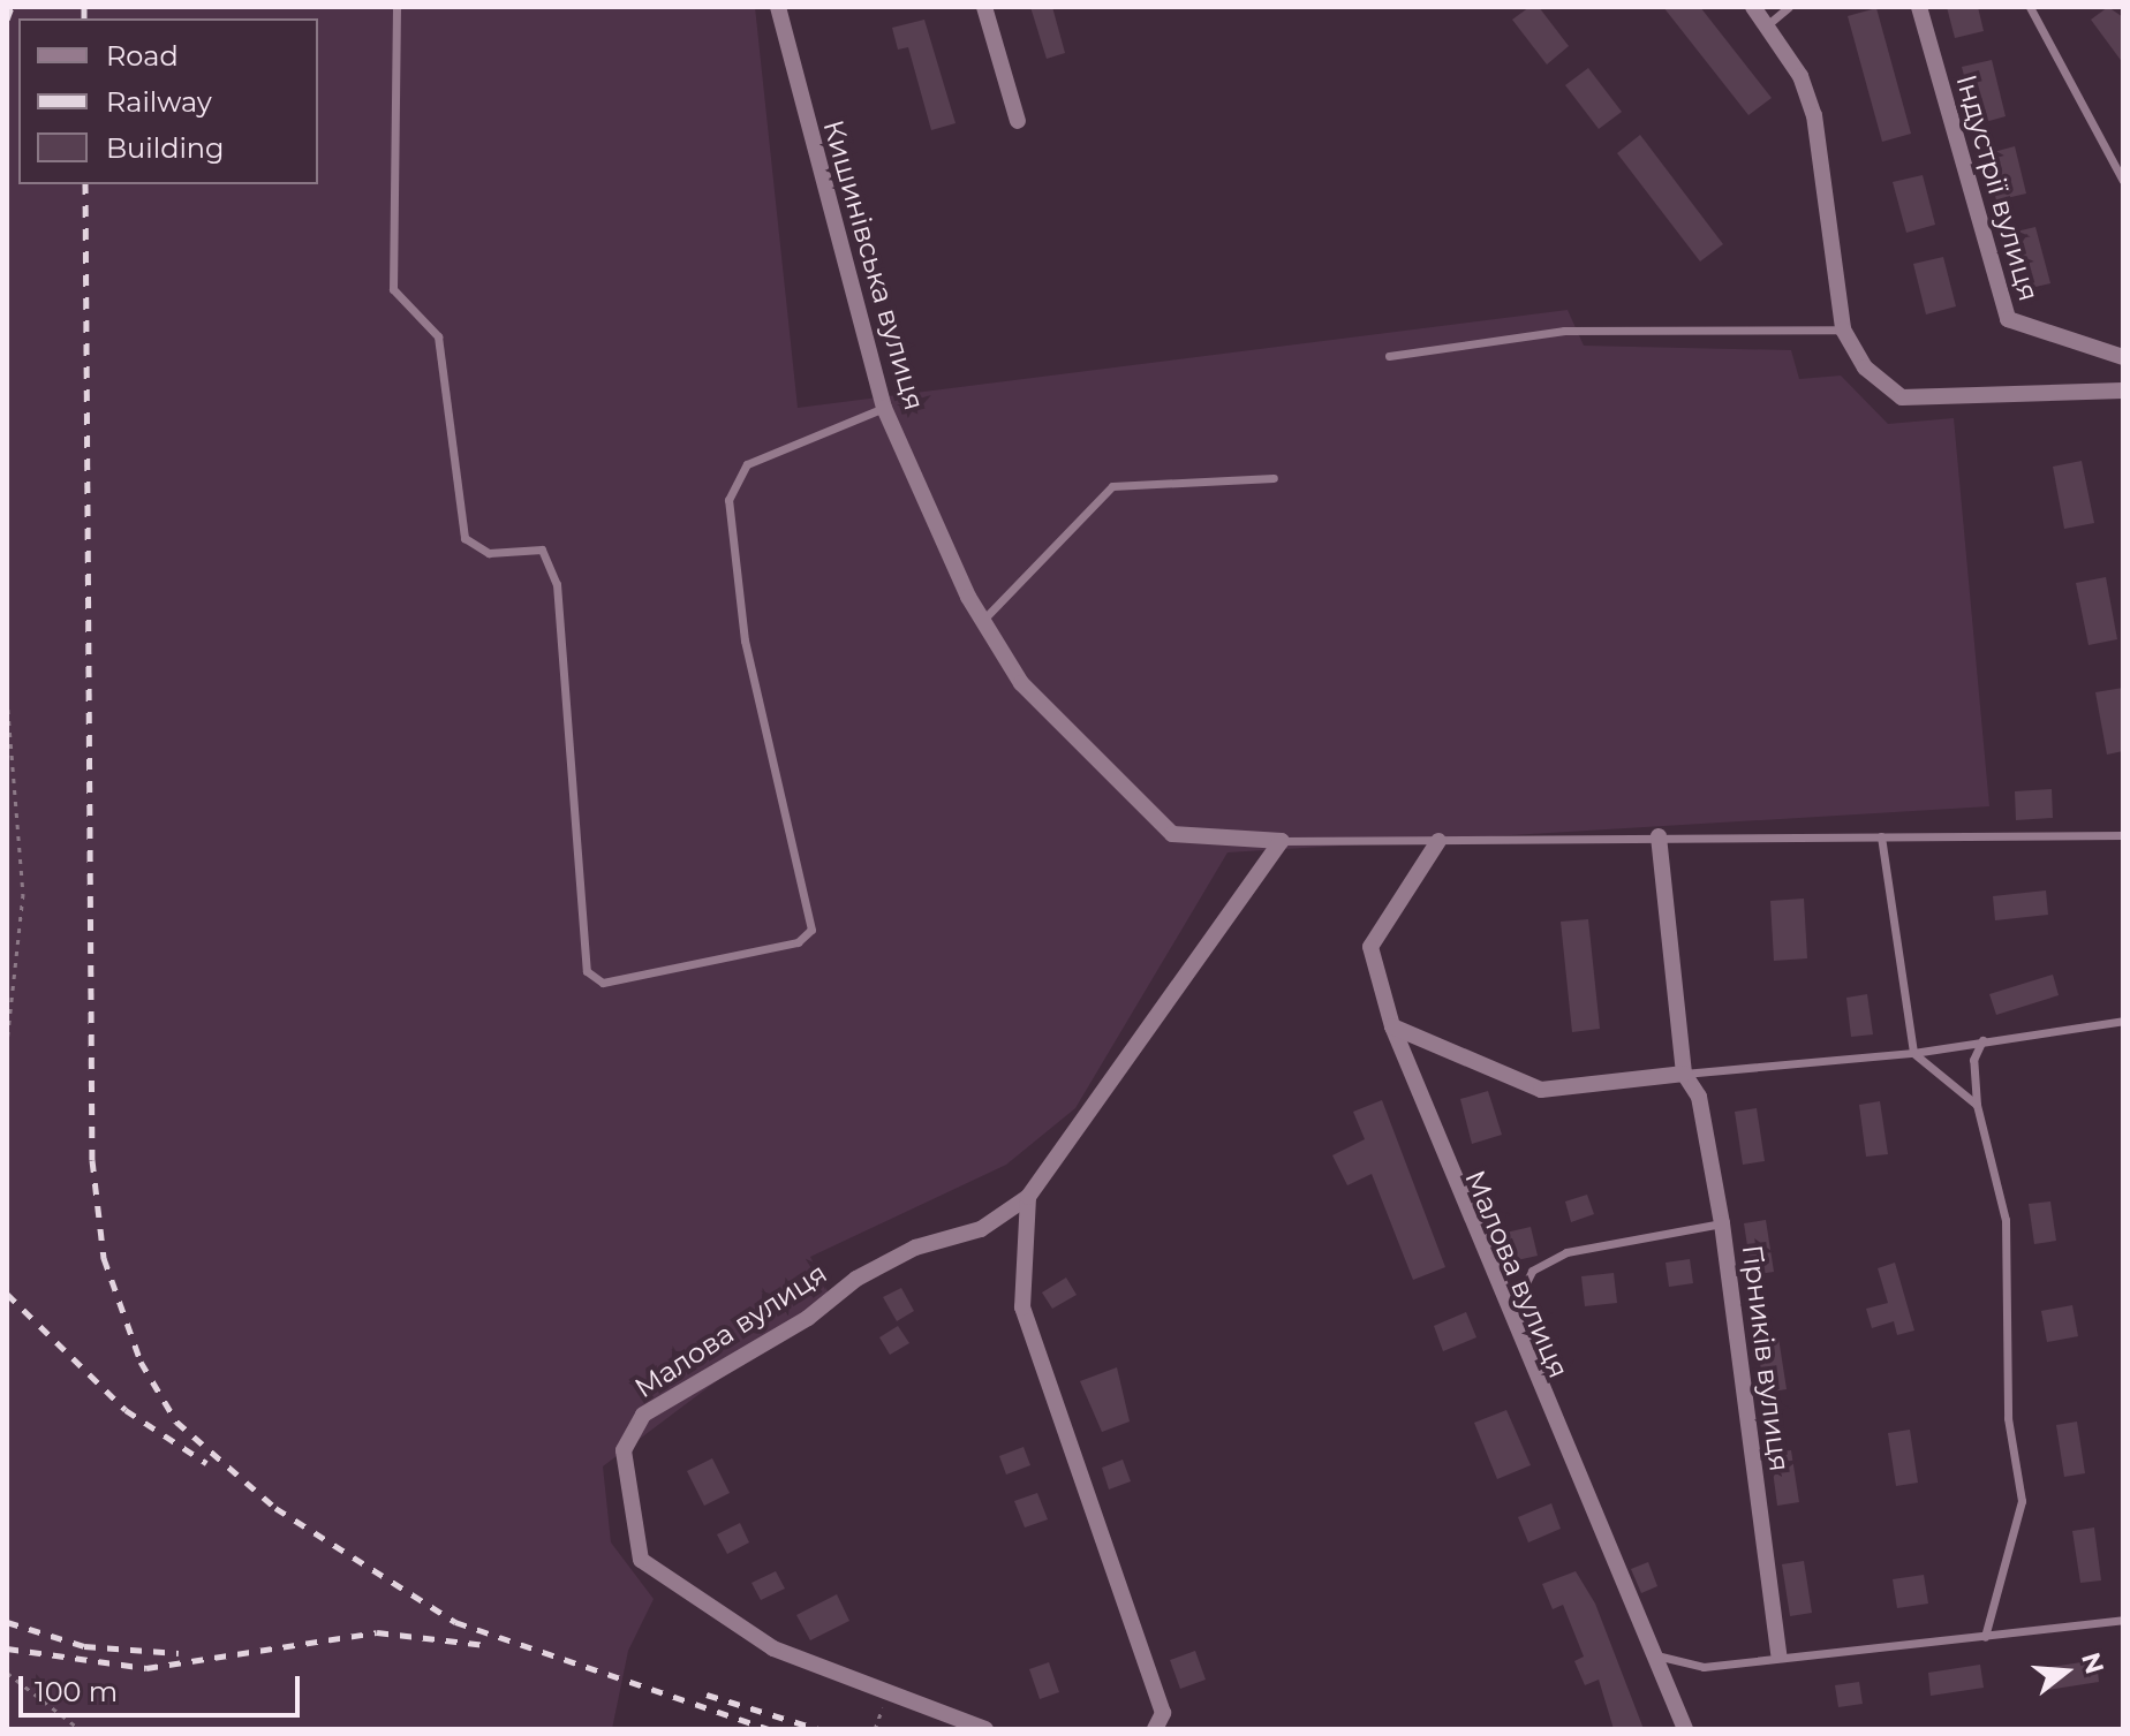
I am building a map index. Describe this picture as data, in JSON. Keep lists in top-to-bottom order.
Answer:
{
  "streets": {
    "street": [
      "Індустрії вулиця",
      "Кишинівська вулиця",
      "Малова вулиця",
      "Гірників вулиця"
    ]
  },
  "crossings": [
    ["Кишинівська вулиця", "Малова вулиця"]
  ],
  "legend": ["Road", "Railway", "Building"],
  "scale_bar": "100 m",
  "north": "right"
}
